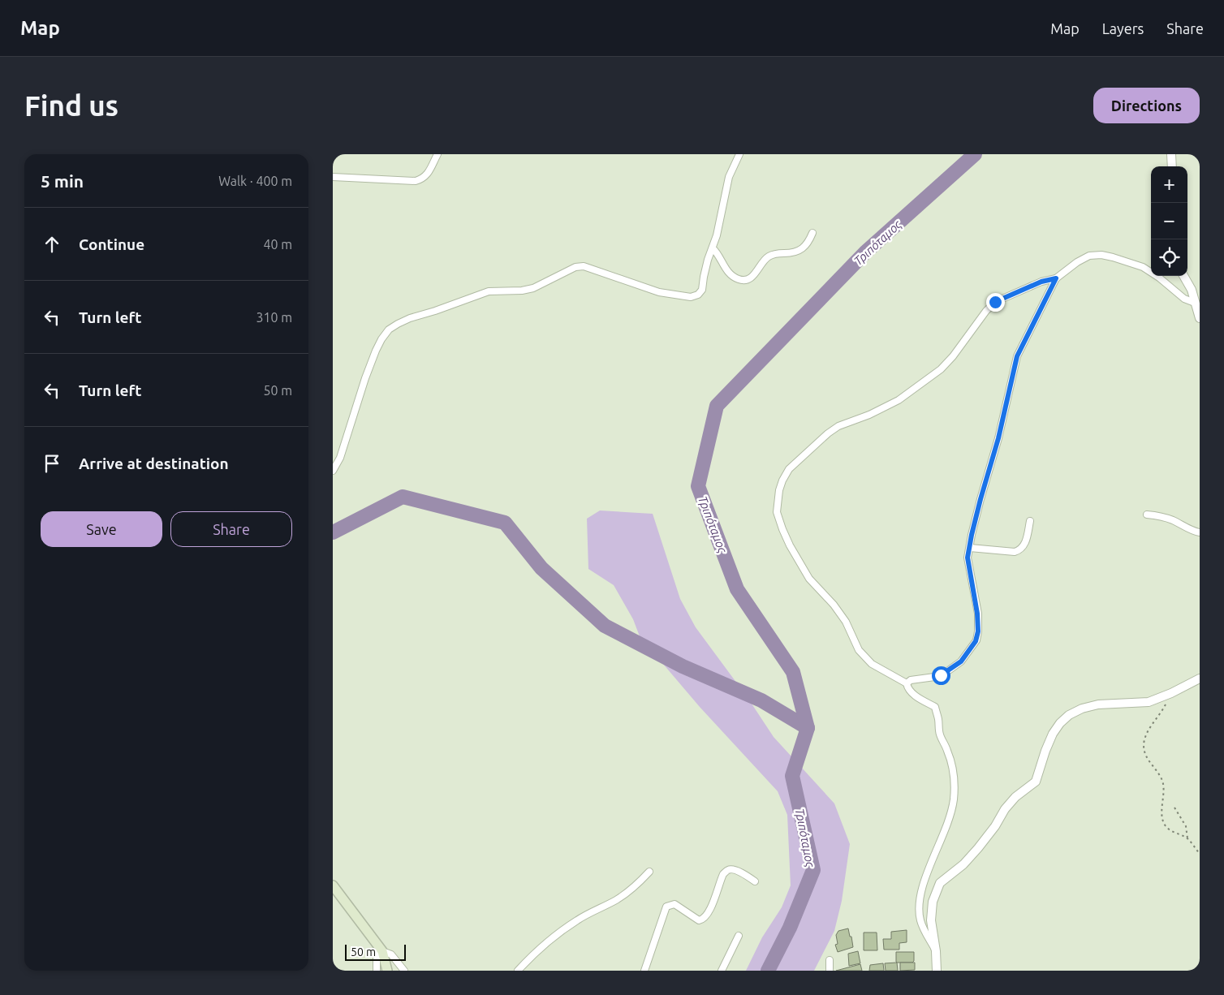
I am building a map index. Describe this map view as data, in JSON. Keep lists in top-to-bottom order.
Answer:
{
  "water": ["Τριπόταμος"],
  "scale_bar": "50 m",
  "page": {
    "header": "Map",
    "nav": ["Map", "Layers", "Share"],
    "buttons": [
      "Directions",
      ["Save", "Share"]
    ],
    "title": "Find us",
    "heading": ["5 min", "Walk · 400 m"],
    "map_buttons": ["+", "−"],
    "list": [
      ["Continue", "40 m"],
      ["Turn left", "310 m"],
      ["Turn left", "50 m"],
      "Arrive at destination"
    ],
    "scale": "50 m"
  }
}
